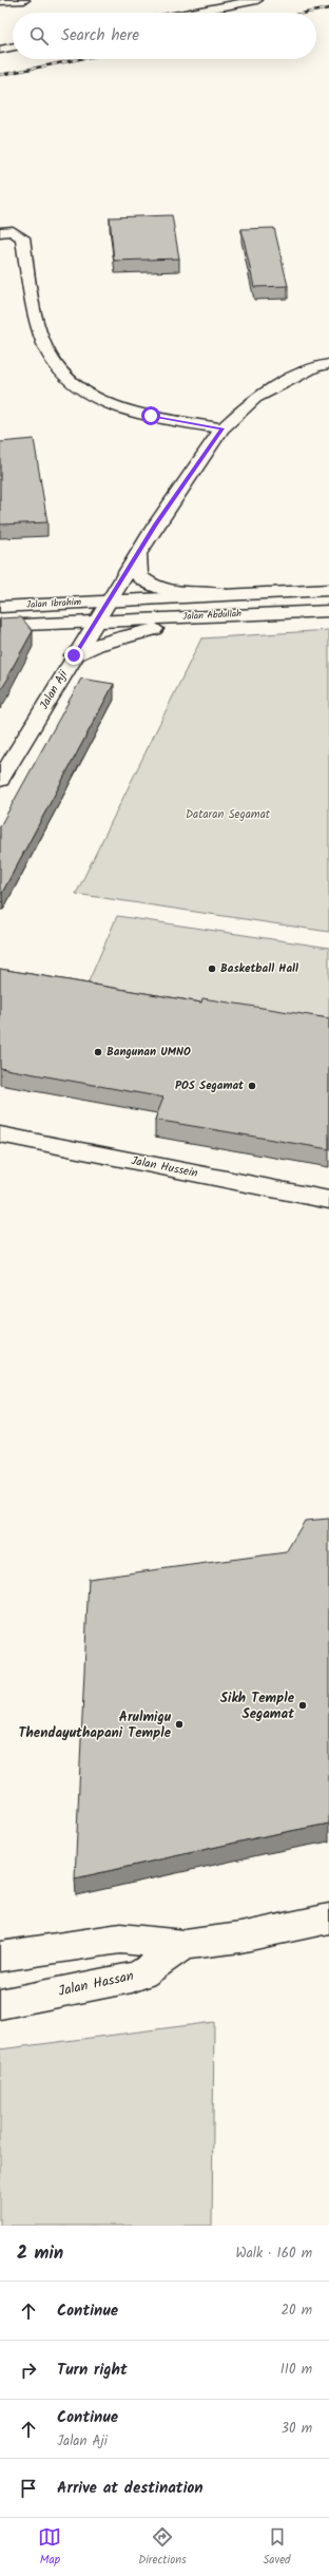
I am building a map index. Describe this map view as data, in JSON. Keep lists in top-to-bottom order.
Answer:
{
  "streets": {
    "main road": [
      "Jalan Ibrahim",
      "Jalan Abdullah",
      "Jalan Aji",
      "Jalan Hussein",
      "Jalan Hassan"
    ]
  },
  "crossings": [
    ["Jalan Ibrahim", "Jalan Abdullah"],
    ["Jalan Ibrahim", "Jalan Aji"],
    ["Jalan Abdullah", "Jalan Aji"]
  ],
  "parks": ["Dataran Segamat"],
  "places": [
    "Basketball Hall",
    "Bangunan UMNO",
    "POS Segamat",
    "Sikh Temple Segamat",
    "Arulmigu Thendayuthapani Temple"
  ],
  "page": {
    "search": "Search here",
    "heading": ["2 min", "Walk · 160 m"],
    "list": [
      ["Continue", "20 m"],
      ["Turn right", "110 m"],
      ["Continue", "Jalan Aji", "30 m"],
      "Arrive at destination"
    ],
    "nav": ["Map", "Directions", "Saved"]
  }
}
